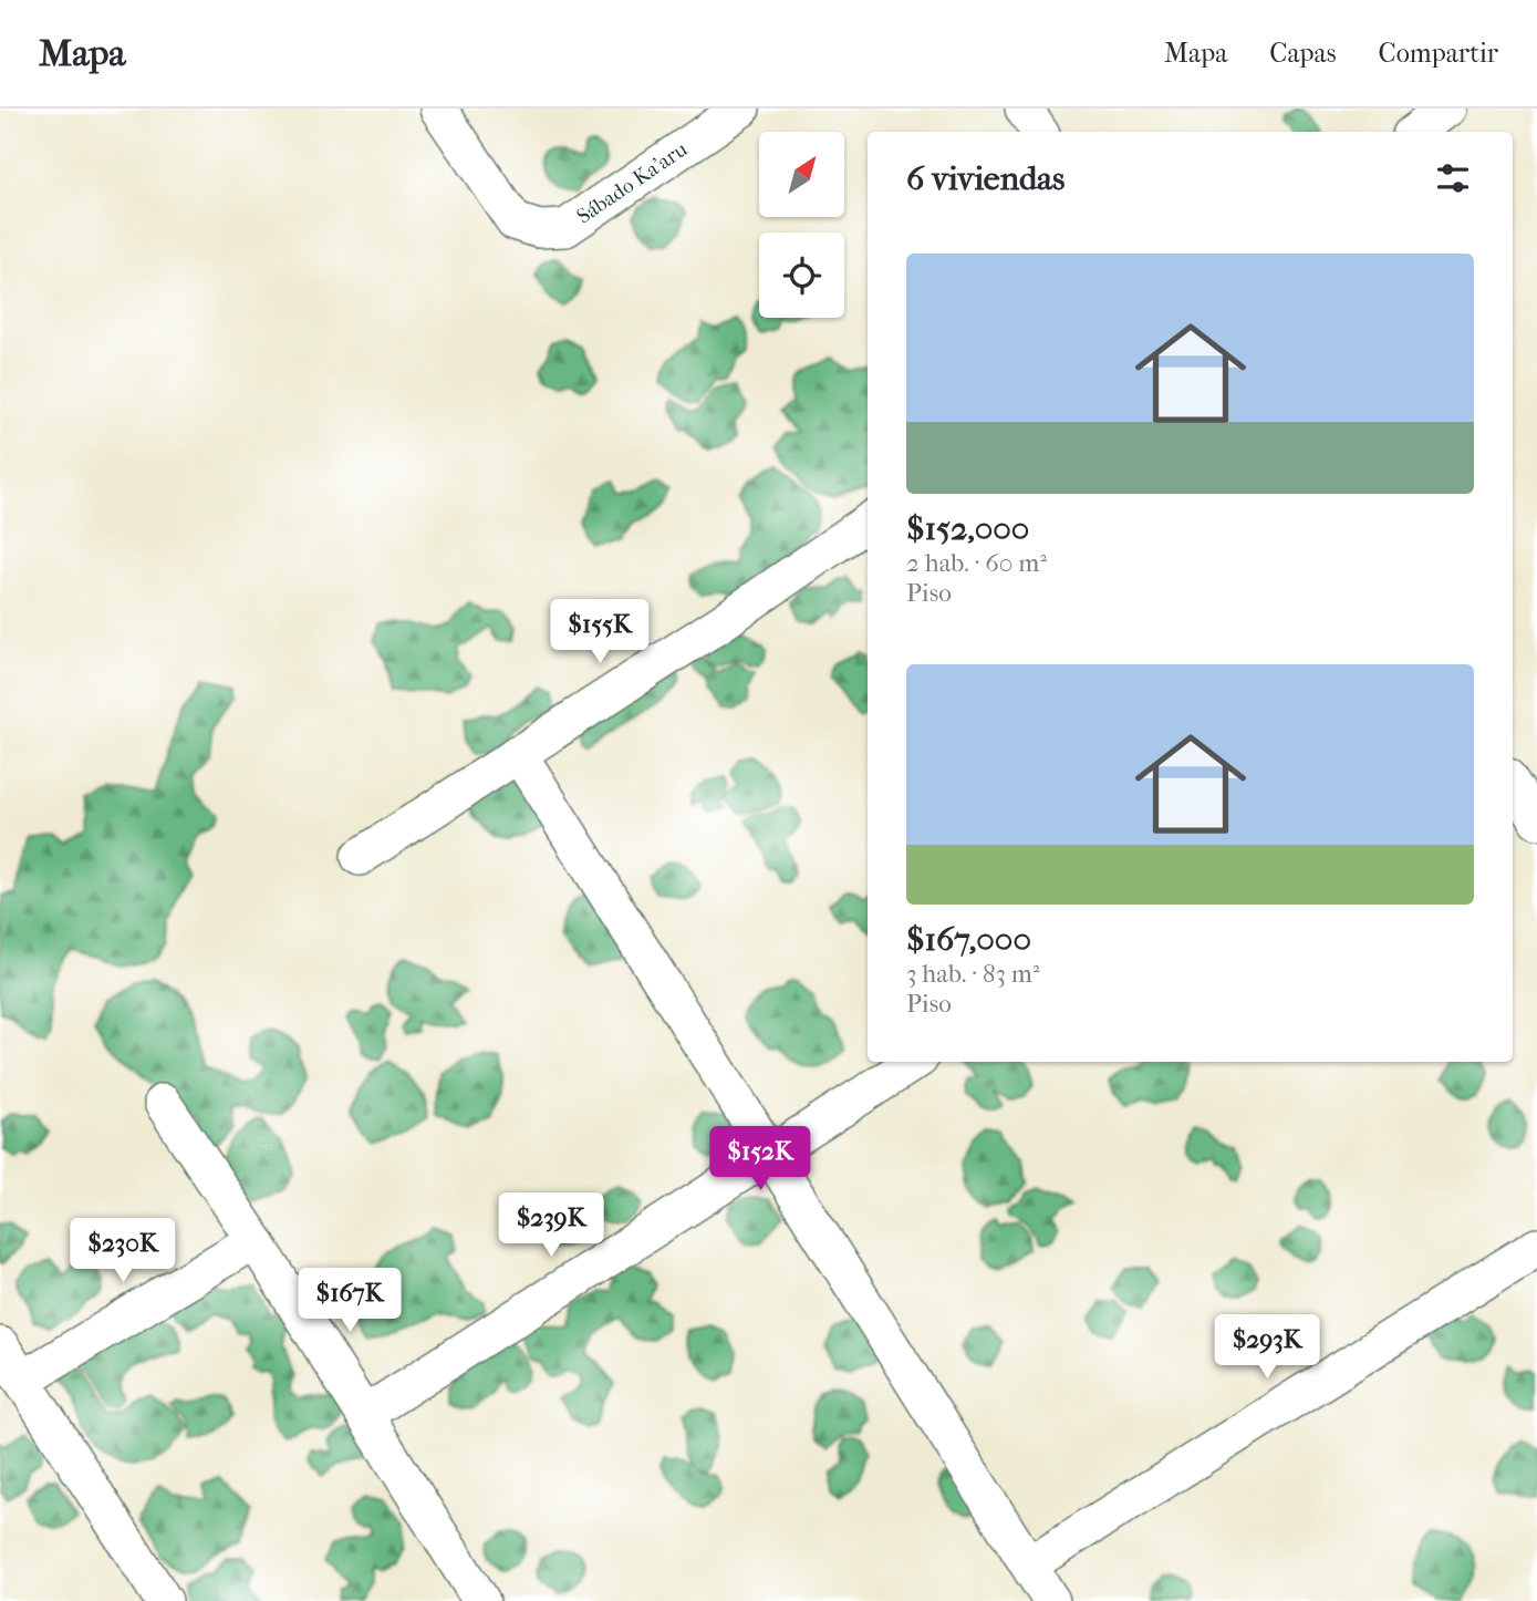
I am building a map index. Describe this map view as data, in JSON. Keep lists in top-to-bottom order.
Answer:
{
  "streets": {
    "street": ["Sábado Ka'aru"]
  },
  "north": "top right",
  "page": {
    "header": "Mapa",
    "nav": ["Mapa", "Capas", "Compartir"],
    "heading": "6 viviendas",
    "list": [
      {
        "name": "$152,000",
        "note": "2 hab. · 60 m² · Piso"
      },
      {
        "name": "$167,000",
        "note": "3 hab. · 83 m² · Piso"
      }
    ],
    "price": [
      "$155K",
      "$152K",
      "$239K",
      "$230K",
      "$167K",
      "$293K"
    ]
  }
}
